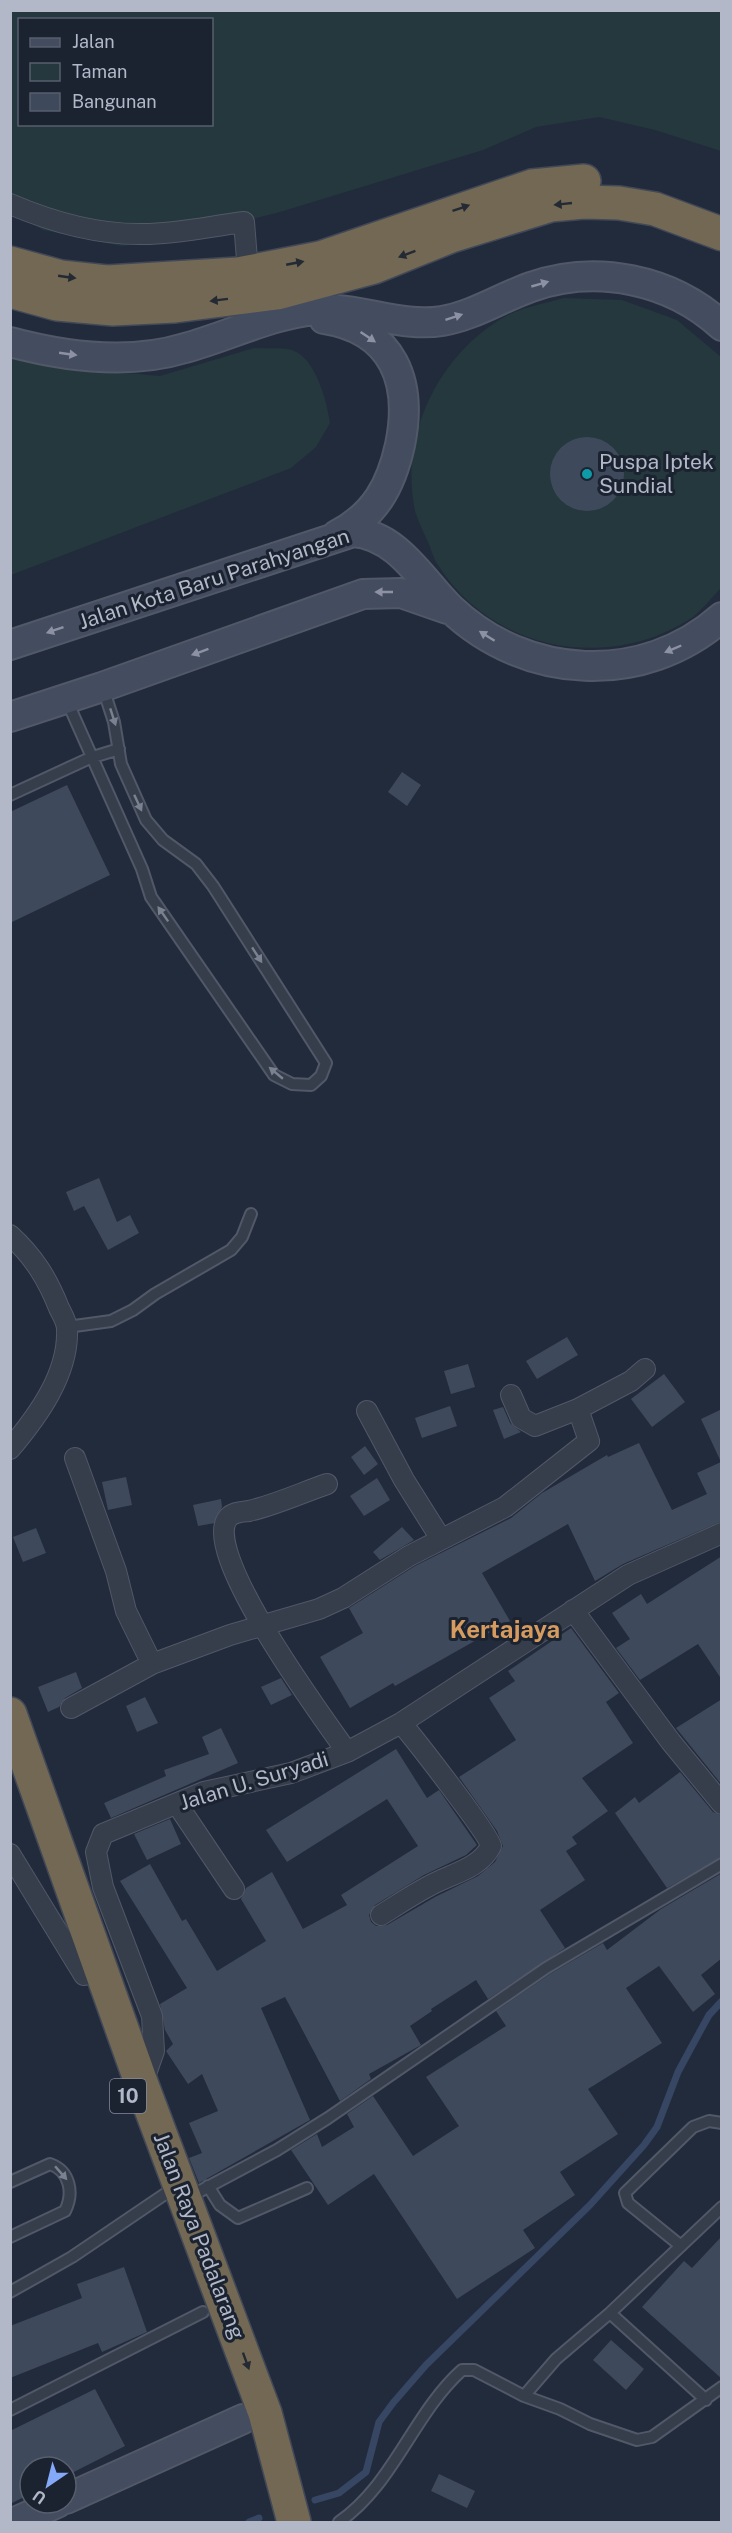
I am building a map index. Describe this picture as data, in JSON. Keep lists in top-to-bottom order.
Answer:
{
  "streets": {
    "highway": ["10", "Jalan Raya Padalarang"],
    "main road": ["Jalan Kota Baru Parahyangan"],
    "street": ["Jalan U. Suryadi"]
  },
  "crossings": [
    ["Jalan U. Suryadi", "Jalan Raya Padalarang"]
  ],
  "one_way": ["Jalan Kota Baru Parahyangan"],
  "districts": ["Kertajaya"],
  "places": ["Puspa Iptek Sundial"],
  "legend": ["Jalan", "Taman", "Bangunan"],
  "north": "bottom left"
}
